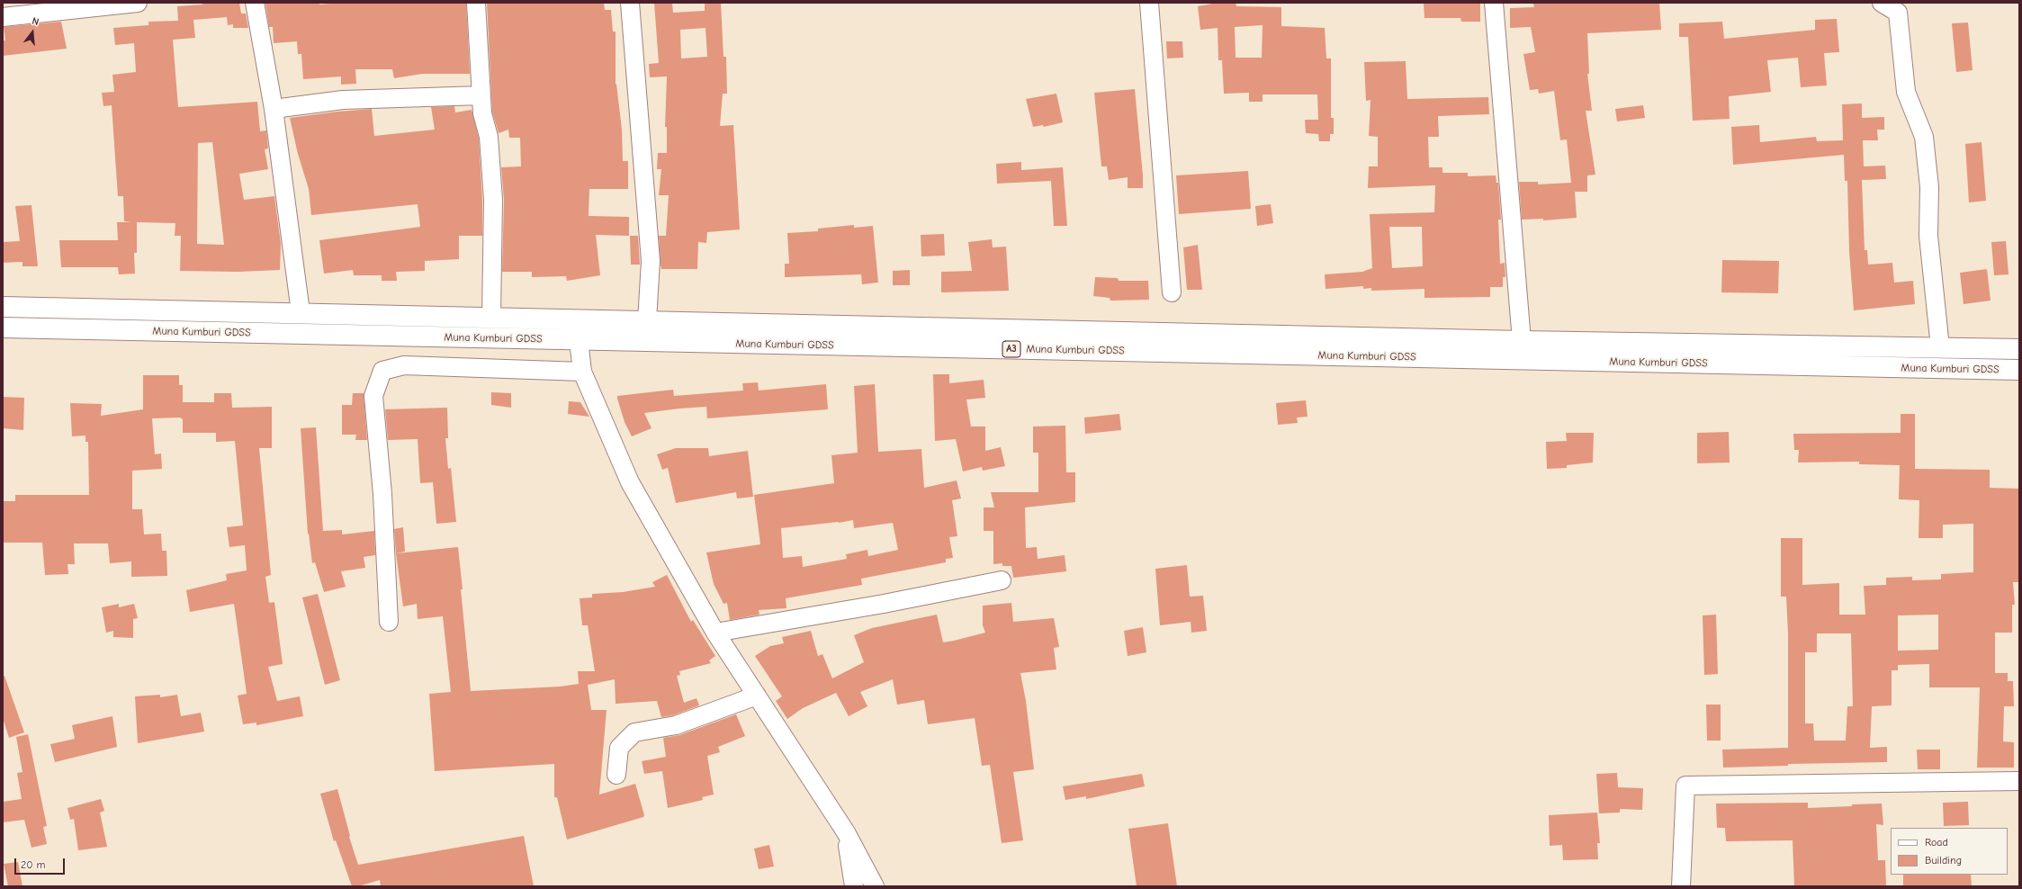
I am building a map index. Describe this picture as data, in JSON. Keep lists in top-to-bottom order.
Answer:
{
  "streets": {
    "highway": ["Muna Kumburi GDSS", "A3"]
  },
  "legend": ["Road", "Building"],
  "scale_bar": "20 m",
  "north": "top"
}
